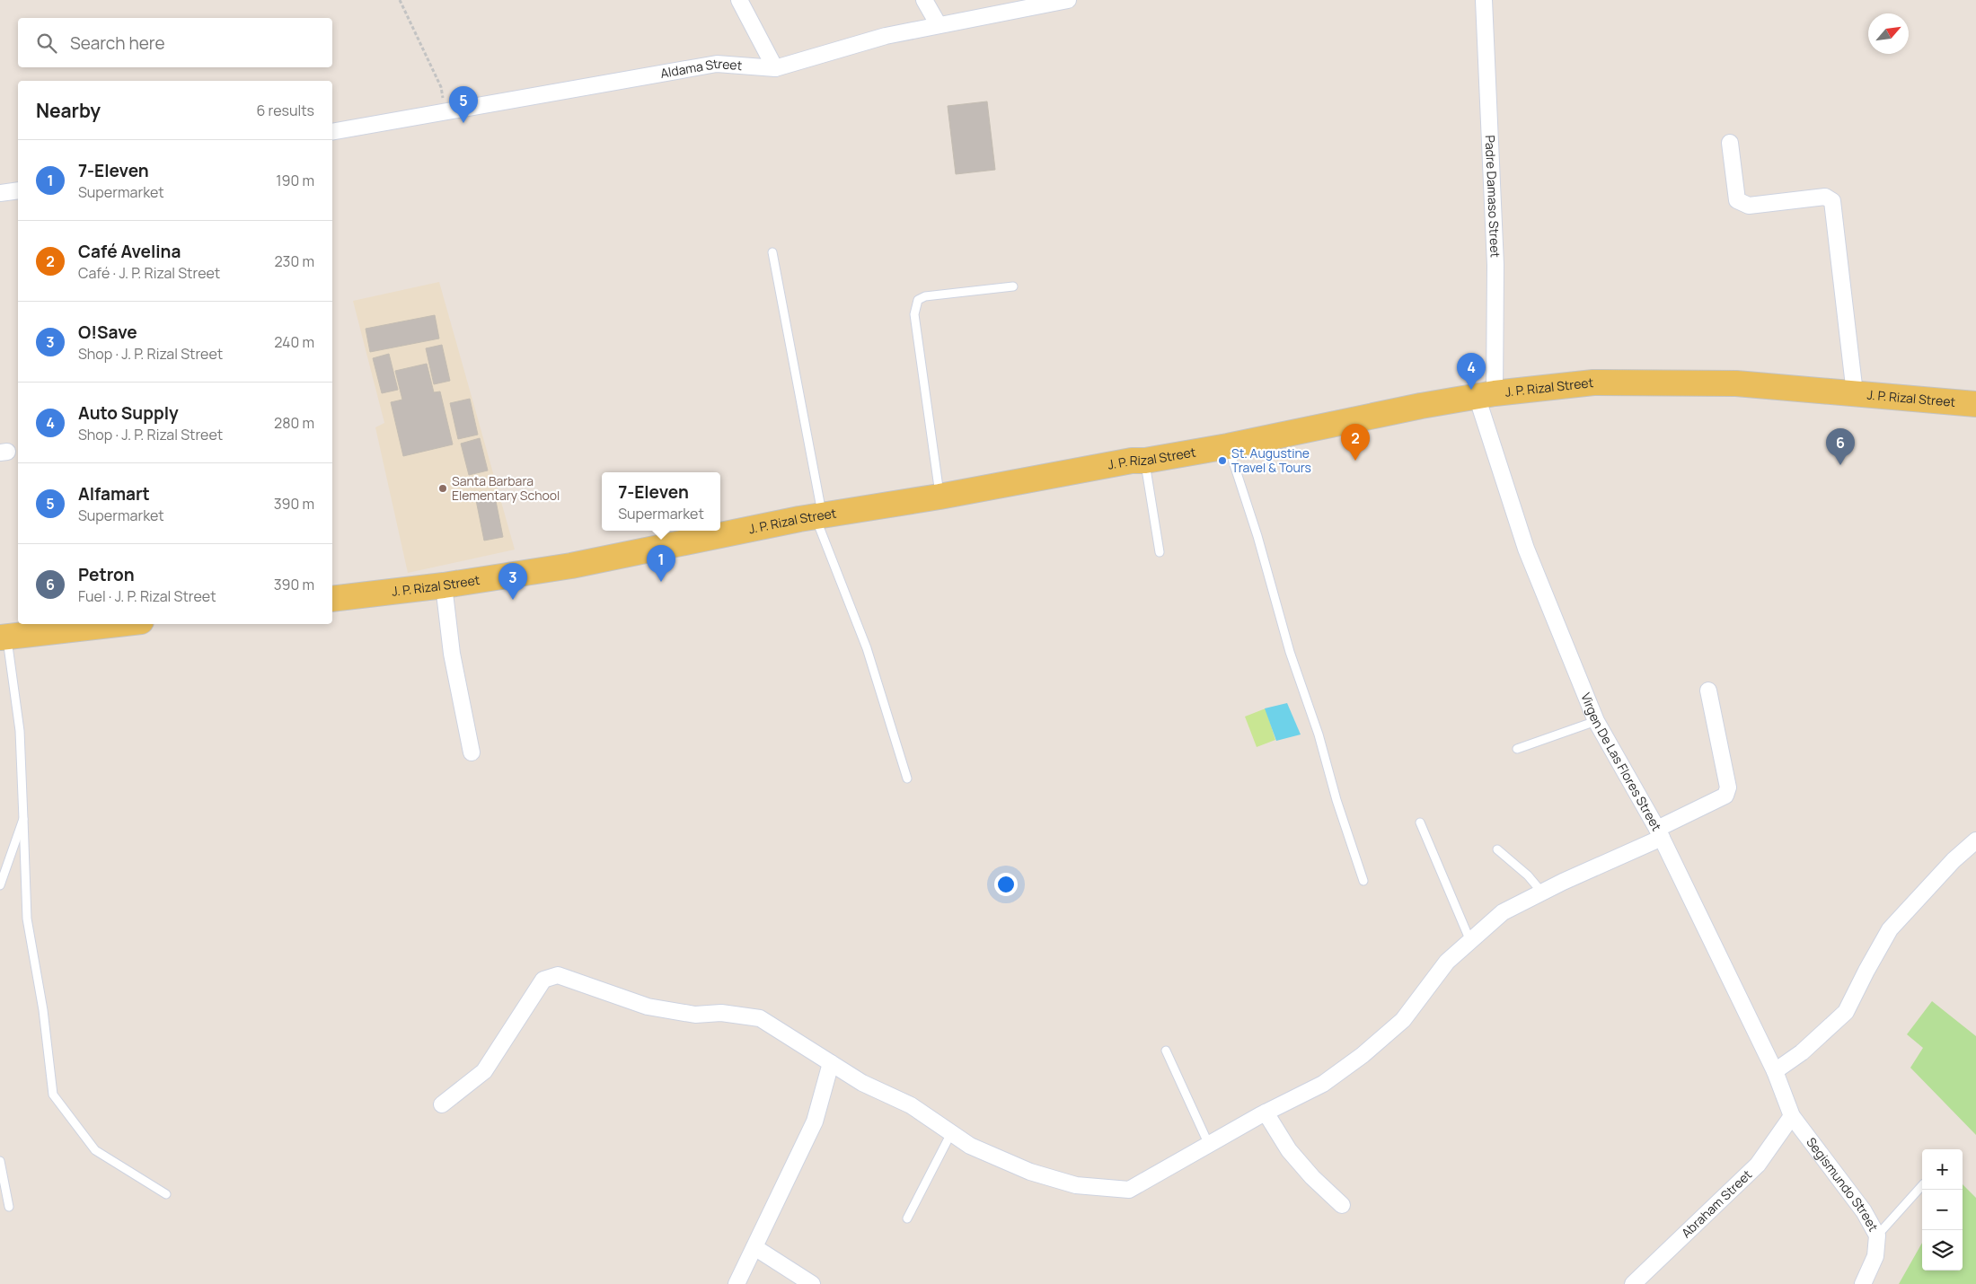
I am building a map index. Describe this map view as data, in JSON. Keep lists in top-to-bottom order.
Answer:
{
  "streets": {
    "main road": ["J. P. Rizal Street"],
    "street": [
      "Aldama Street",
      "Padre Damaso Street",
      "Virgen De Las Flores Street",
      "Segismundo Street",
      "Abraham Street"
    ]
  },
  "crossings": [
    ["Padre Damaso Street", "J. P. Rizal Street"],
    ["Padre Damaso Street", "Virgen De Las Flores Street"],
    ["J. P. Rizal Street", "Virgen De Las Flores Street"],
    ["Virgen De Las Flores Street", "Segismundo Street"],
    ["Virgen De Las Flores Street", "Abraham Street"],
    ["Segismundo Street", "Abraham Street"]
  ],
  "places": ["St. Augustine Travel & Tours", "Santa Barbara Elementary School"],
  "north": "top right",
  "page": {
    "search": "Search here",
    "heading": ["Nearby", "6 results"],
    "pins": [
      "5",
      "4",
      "2",
      "6",
      "1",
      "3"
    ],
    "list": [
      {
        "mark": "1",
        "name": "7-Eleven",
        "note": "Supermarket",
        "value": "190 m"
      },
      {
        "mark": "2",
        "name": "Café Avelina",
        "note": "Café · J. P. Rizal Street",
        "value": "230 m"
      },
      {
        "mark": "3",
        "name": "O!Save",
        "note": "Shop · J. P. Rizal Street",
        "value": "240 m"
      },
      {
        "mark": "4",
        "name": "Auto Supply",
        "note": "Shop · J. P. Rizal Street",
        "value": "280 m"
      },
      {
        "mark": "5",
        "name": "Alfamart",
        "note": "Supermarket",
        "value": "390 m"
      },
      {
        "mark": "6",
        "name": "Petron",
        "note": "Fuel · J. P. Rizal Street",
        "value": "390 m"
      }
    ],
    "popup": ["7-Eleven", "Supermarket"],
    "map_buttons": ["+", "−"]
  }
}
